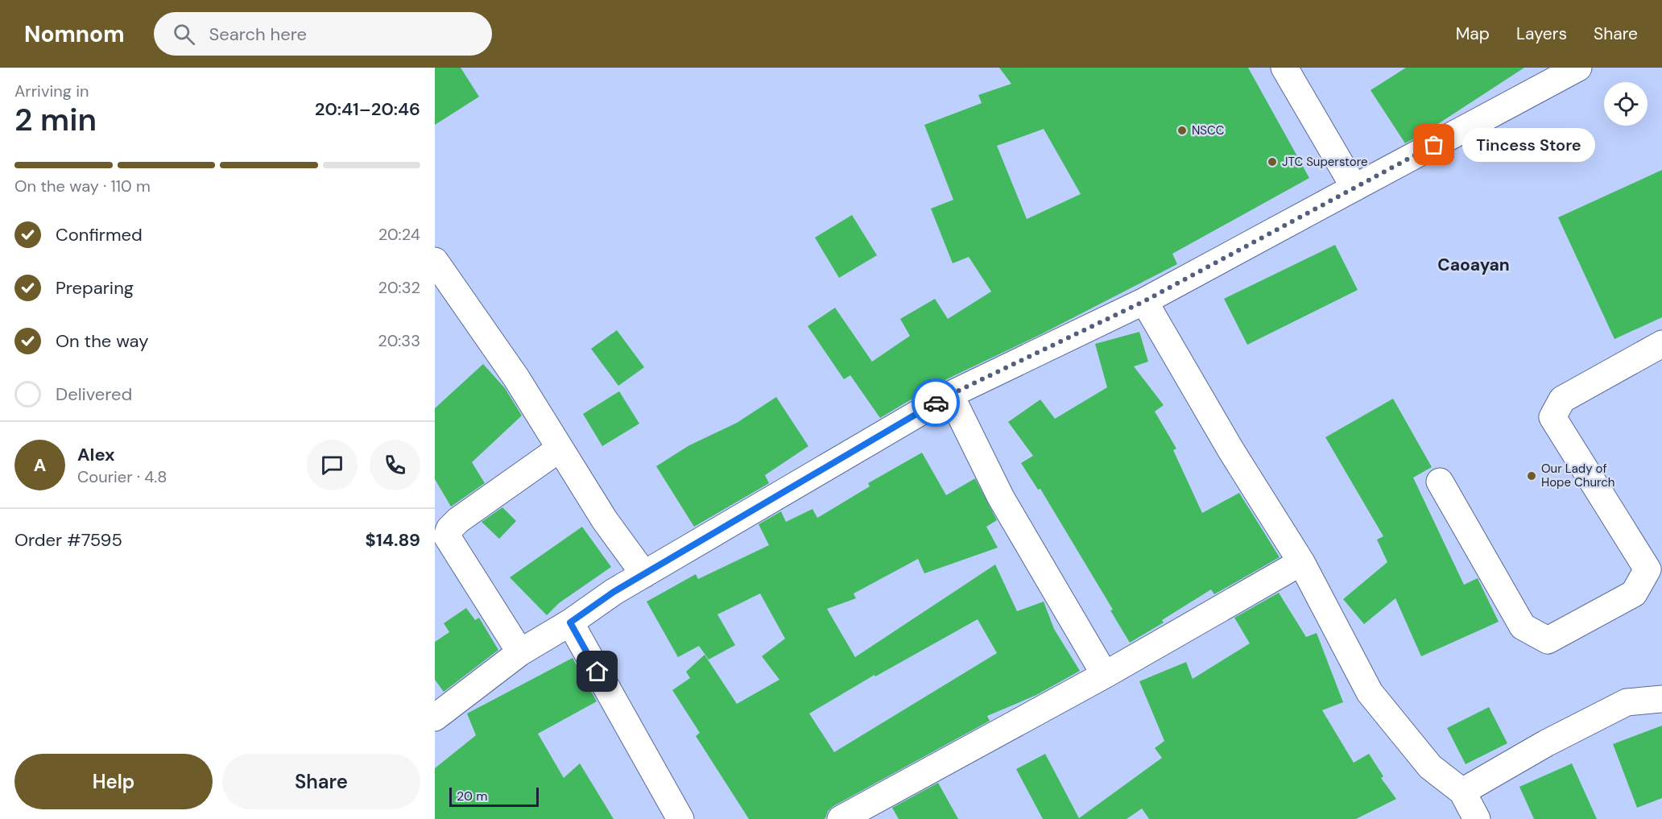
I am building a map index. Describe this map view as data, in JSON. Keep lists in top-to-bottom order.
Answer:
{
  "districts": ["Caoayan"],
  "places": [
    "NSCC",
    "Tincess Store",
    "JTC Superstore",
    "Our Lady of Hope Church"
  ],
  "scale_bar": "20 m",
  "page": {
    "header": "Nomnom",
    "search": "Search here",
    "nav": ["Map", "Layers", "Share"],
    "heading": ["2 min", "Arriving in", "20:41–20:46"],
    "panel": [
      "Alex",
      "Courier · 4.8",
      "Order #7595",
      "$14.89"
    ],
    "bubble": "Tincess Store",
    "bar": "On the way · 110 m",
    "list": [
      ["Confirmed", "20:24"],
      ["Preparing", "20:32"],
      ["On the way", "20:33"],
      "Delivered"
    ],
    "round": "A",
    "buttons": ["Help", "Share"],
    "scale": "20 m"
  }
}
